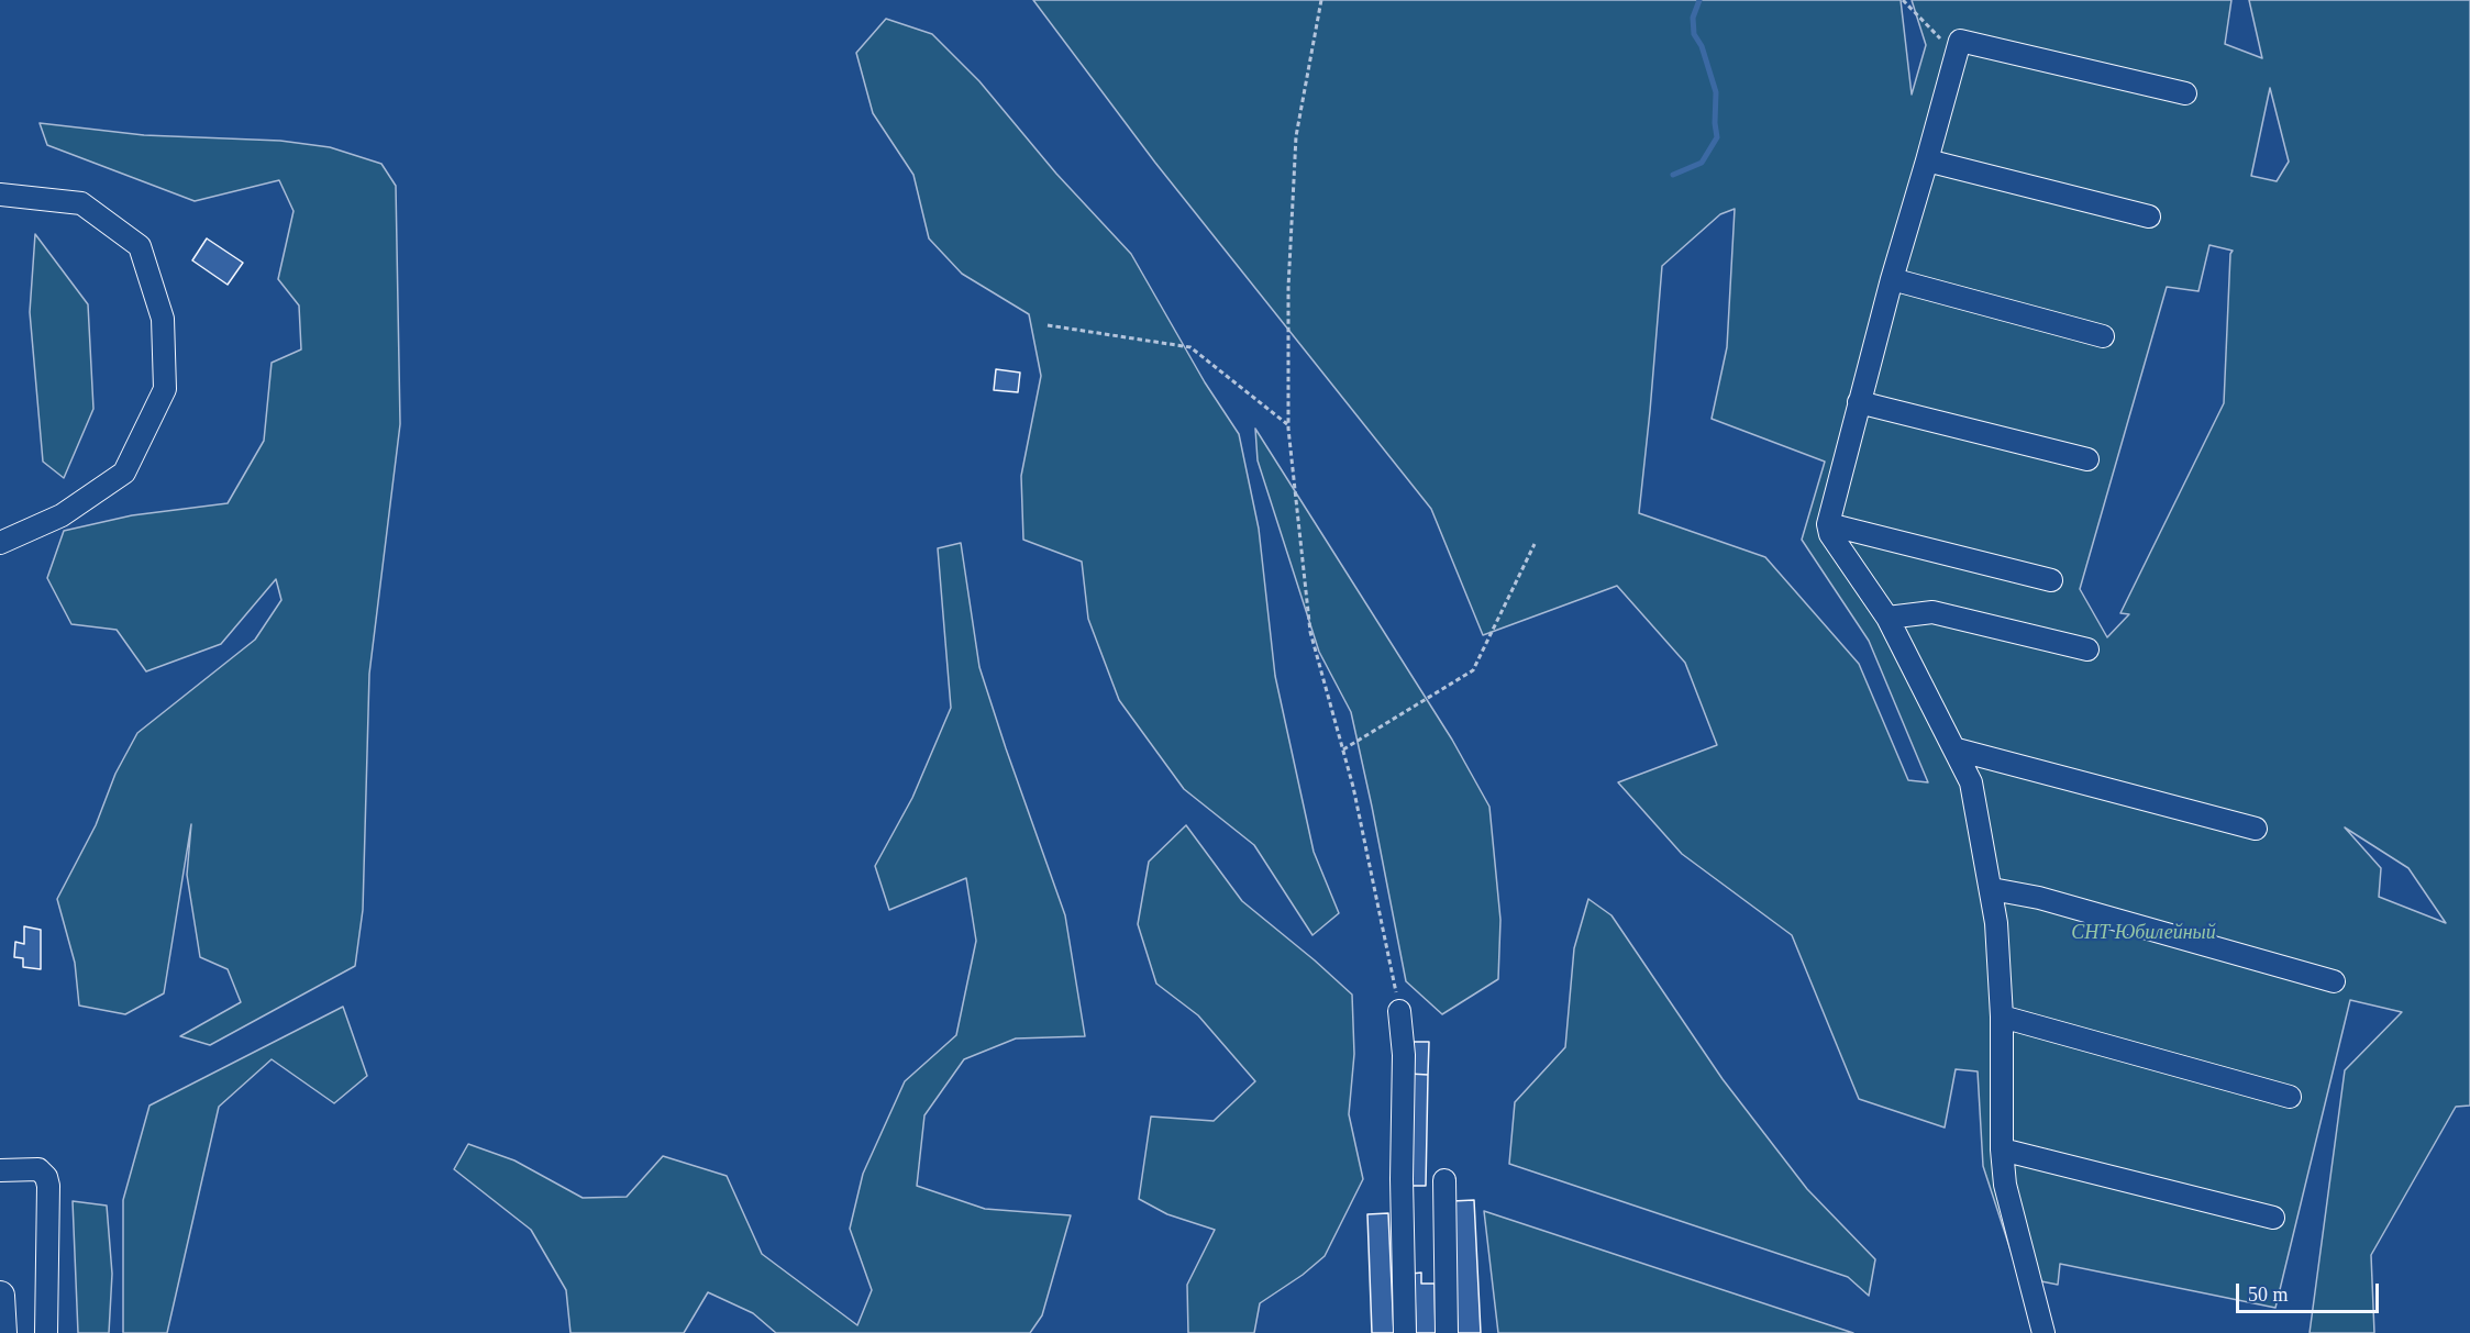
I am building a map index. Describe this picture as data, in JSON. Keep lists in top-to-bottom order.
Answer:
{
  "parks": ["СНТ Юбилейный"],
  "scale_bar": "50 m"
}
